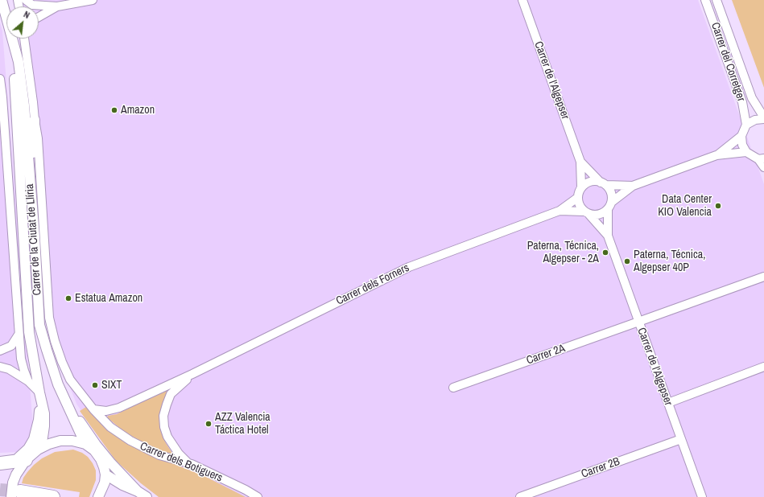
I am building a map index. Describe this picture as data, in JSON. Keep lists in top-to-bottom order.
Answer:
{
  "streets": {
    "street": [
      "Carrer del Corretger",
      "Carrer de l'Algepser",
      "Carrer de la Ciutat de Llíria",
      "Carrer dels Forners",
      "Carrer 2A",
      "Carrer dels Botiguers",
      "Carrer 2B"
    ]
  },
  "crossings": [
    ["Carrer de l'Algepser", "Carrer 2A"],
    ["Carrer de l'Algepser", "Carrer 2B"],
    ["Carrer de la Ciutat de Llíria", "Carrer dels Forners"],
    ["Carrer de la Ciutat de Llíria", "Carrer dels Botiguers"],
    ["Carrer dels Forners", "Carrer dels Botiguers"]
  ],
  "places": [
    "Amazon",
    "Data Center KIO Valencia",
    "Paterna, Técnica, Algepser - 2A",
    "Paterna, Técnica, Algepser 40P",
    "Estatua Amazon",
    "SIXT",
    "AZZ Valencia Táctica Hotel"
  ],
  "north": "top right"
}
